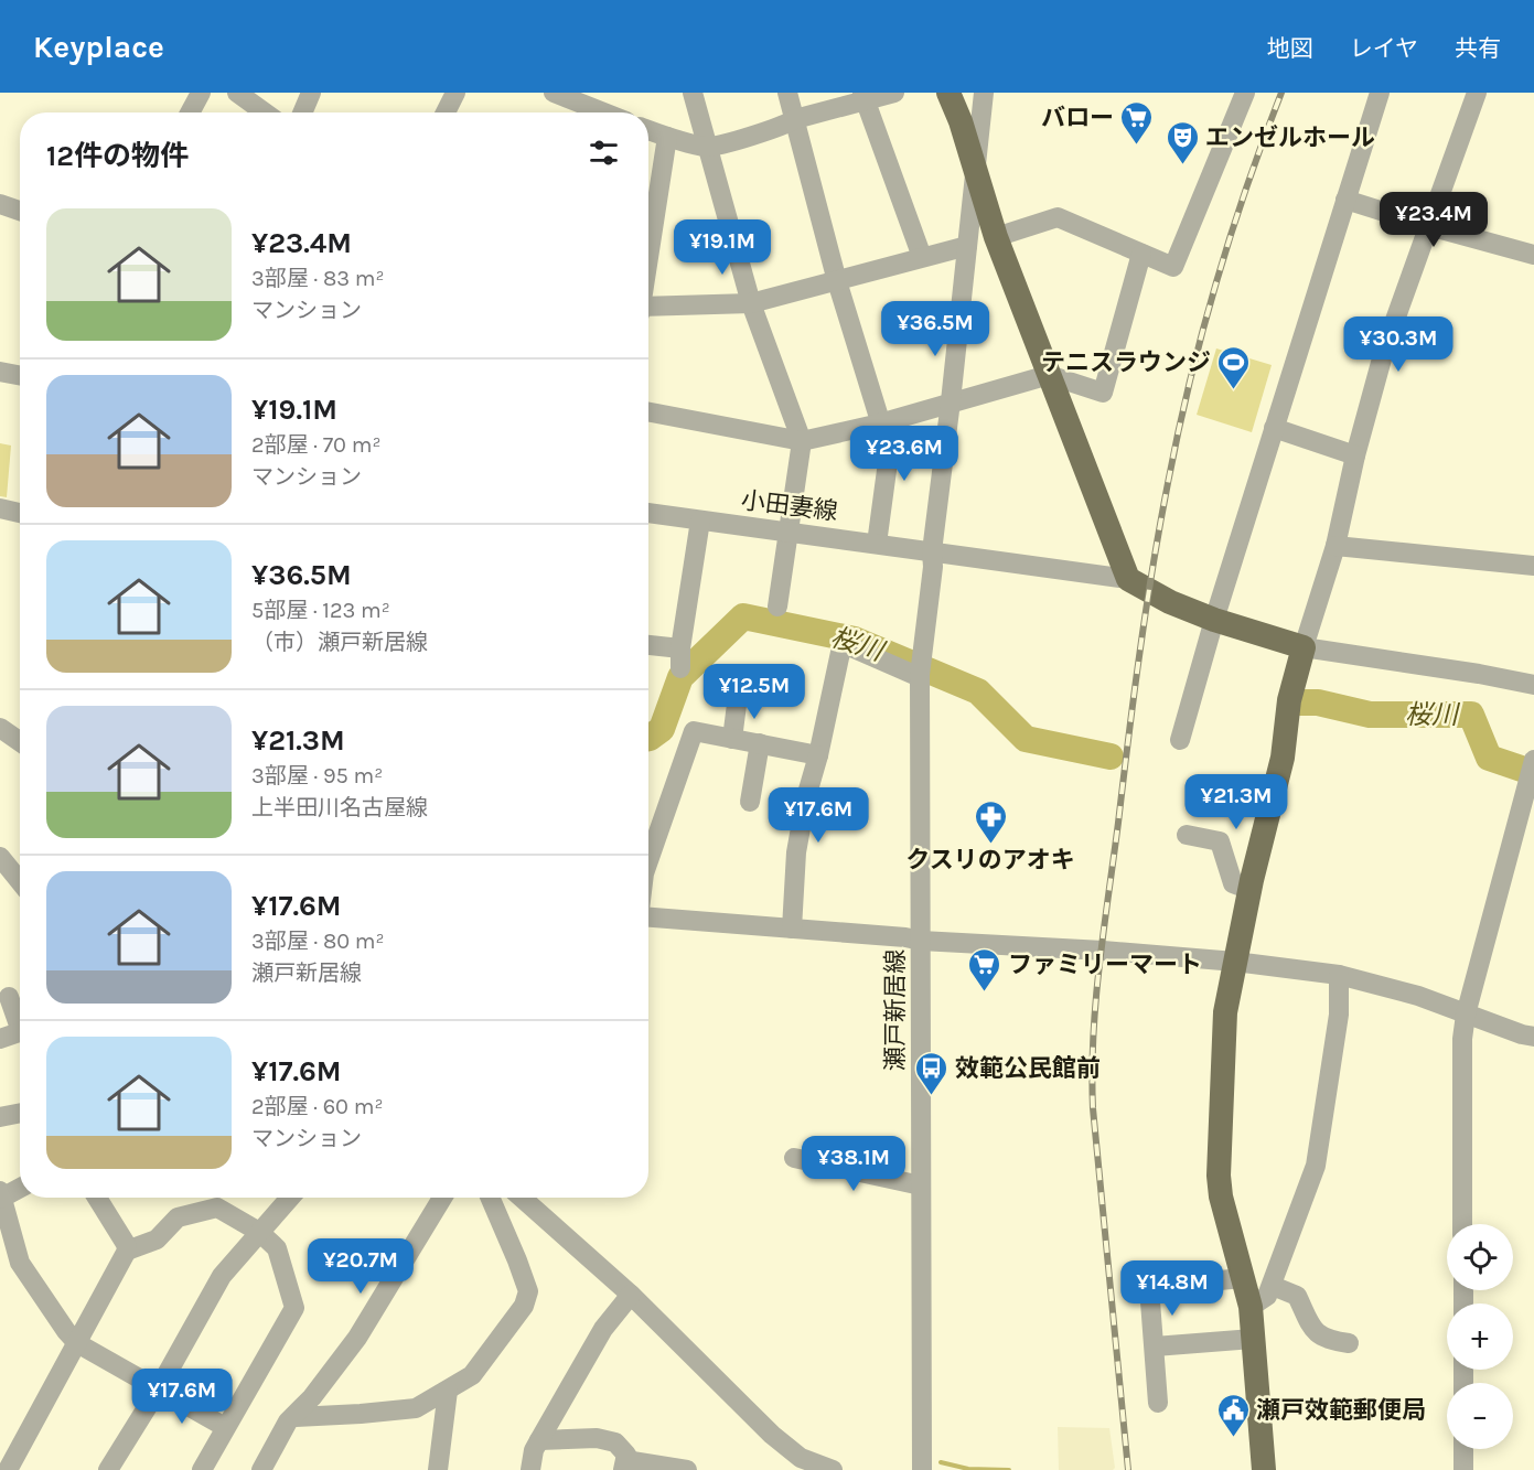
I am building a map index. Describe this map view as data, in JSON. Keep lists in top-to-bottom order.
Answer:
{
  "streets": {
    "street": ["小田妻線", "瀬戸新居線"]
  },
  "crossings": [
    ["小田妻線", "瀬戸新居線"]
  ],
  "water": ["桜川"],
  "places": {
    "supermarket": ["バロー", "ファミリーマート"],
    "theatre": ["エンゼルホール"],
    "sports": ["テニスラウンジ"],
    "pharmacy": ["クスリのアオキ"],
    "bus stop": ["效範公民館前"],
    "public building": ["瀬戸效範郵便局"]
  },
  "page": {
    "header": "Keyplace",
    "nav": ["地図", "レイヤ", "共有"],
    "heading": "12件の物件",
    "price": [
      "¥23.4M",
      "¥19.1M",
      "¥36.5M",
      "¥30.3M",
      "¥23.6M",
      "¥12.5M",
      "¥21.3M",
      "¥17.6M",
      "¥38.1M",
      "¥20.7M",
      "¥14.8M",
      "¥17.6M"
    ],
    "list": [
      {
        "name": "¥23.4M",
        "note": "3部屋 · 83 m² · マンション"
      },
      {
        "name": "¥19.1M",
        "note": "2部屋 · 70 m² · マンション"
      },
      {
        "name": "¥36.5M",
        "note": "5部屋 · 123 m² · （市）瀬戸新居線"
      },
      {
        "name": "¥21.3M",
        "note": "3部屋 · 95 m² · 上半田川名古屋線"
      },
      {
        "name": "¥17.6M",
        "note": "3部屋 · 80 m² · 瀬戸新居線"
      },
      {
        "name": "¥17.6M",
        "note": "2部屋 · 60 m² · マンション"
      }
    ],
    "map_buttons": ["+", "−"]
  }
}
